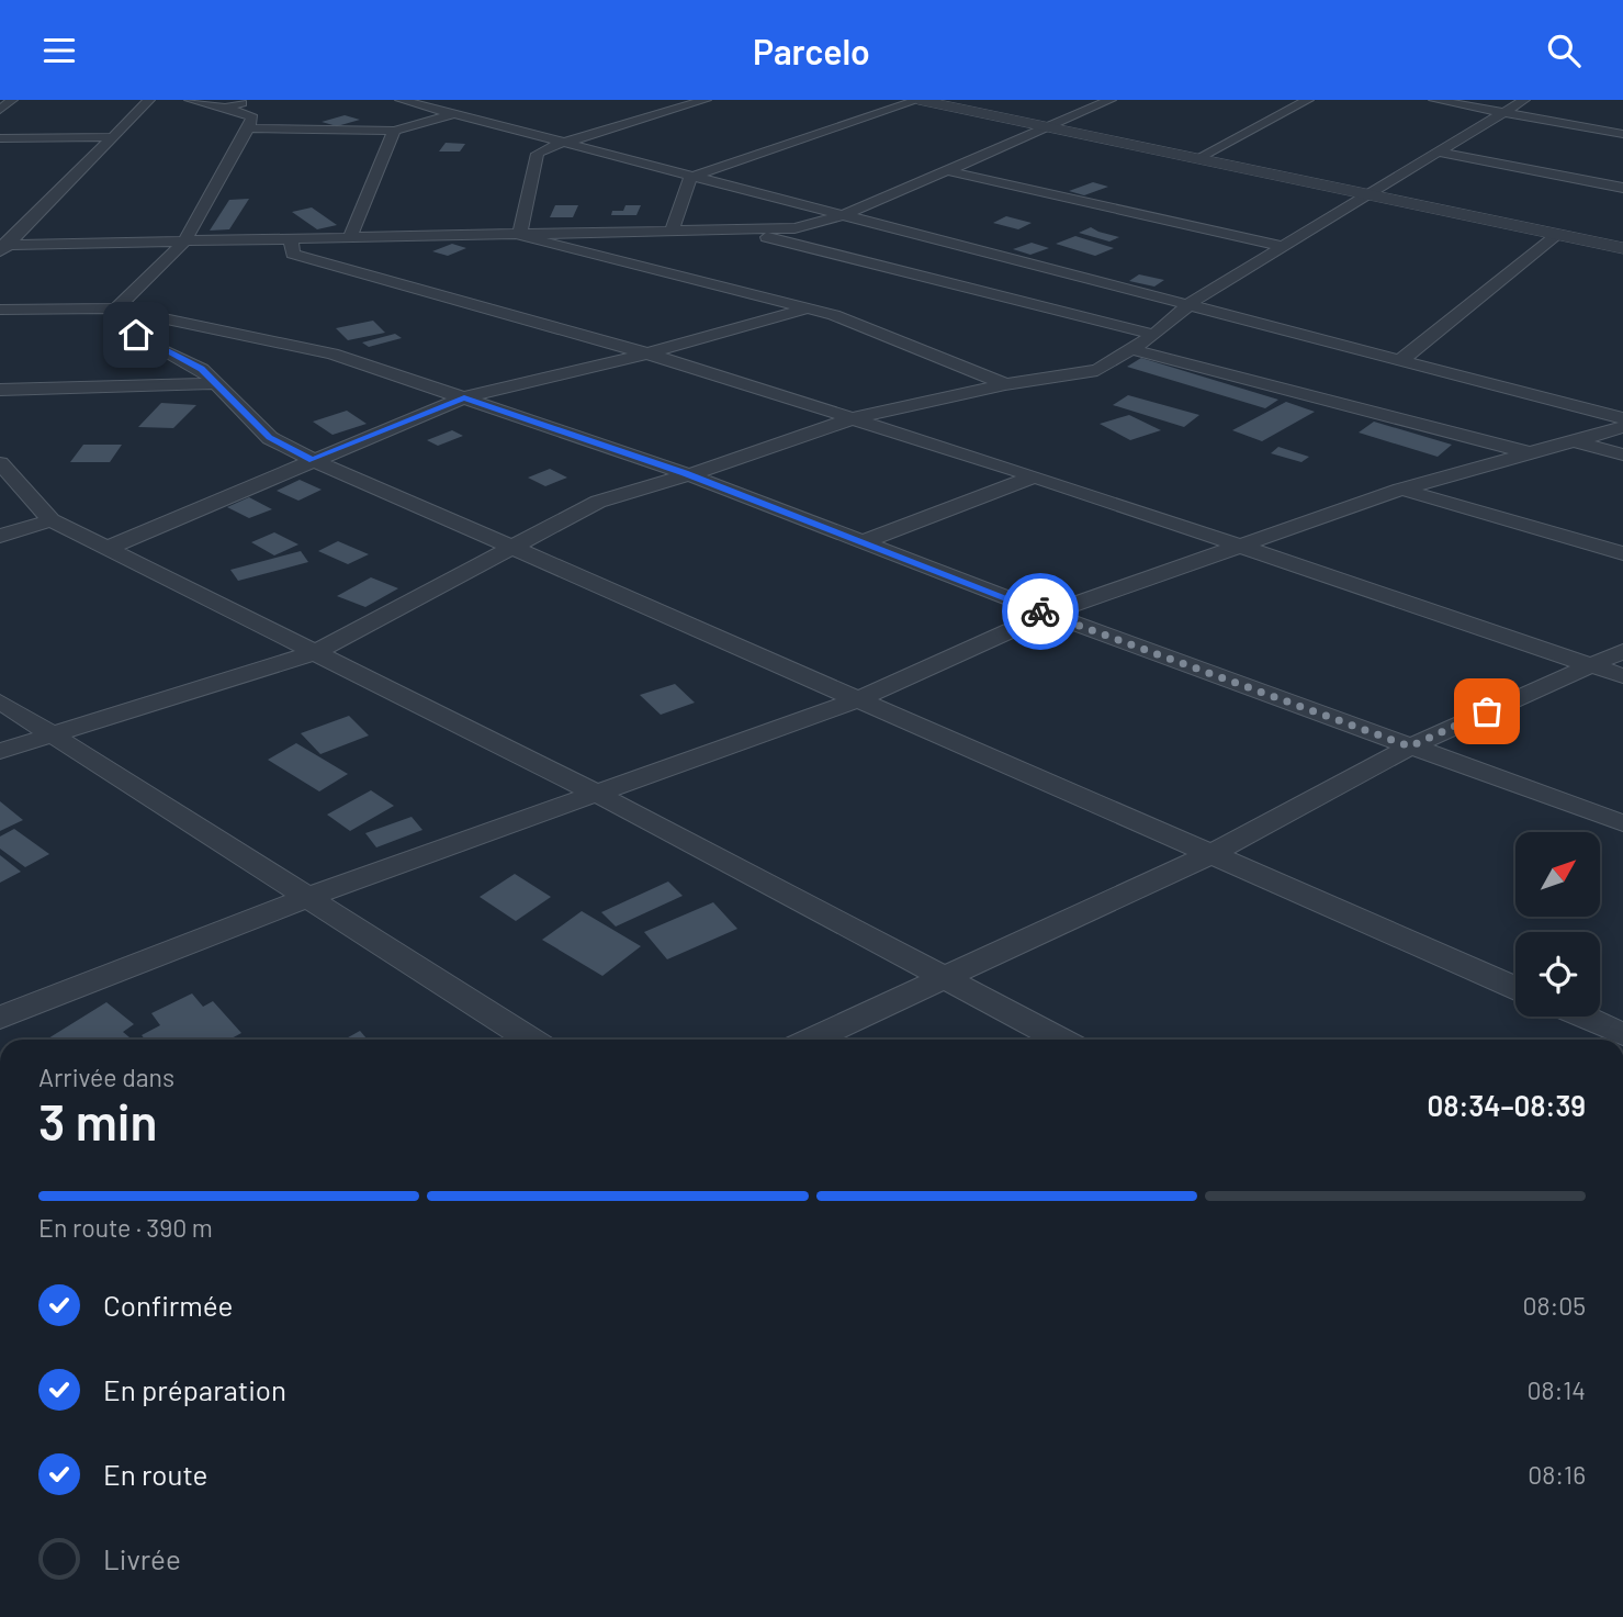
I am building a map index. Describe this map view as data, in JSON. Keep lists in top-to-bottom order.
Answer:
{
  "north": "top right",
  "page": {
    "header": "Parcelo",
    "heading": ["3 min", "Arrivée dans", "08:34–08:39"],
    "bar": "En route · 390 m",
    "list": [
      ["Confirmée", "08:05"],
      ["En préparation", "08:14"],
      ["En route", "08:16"],
      "Livrée"
    ]
  }
}
